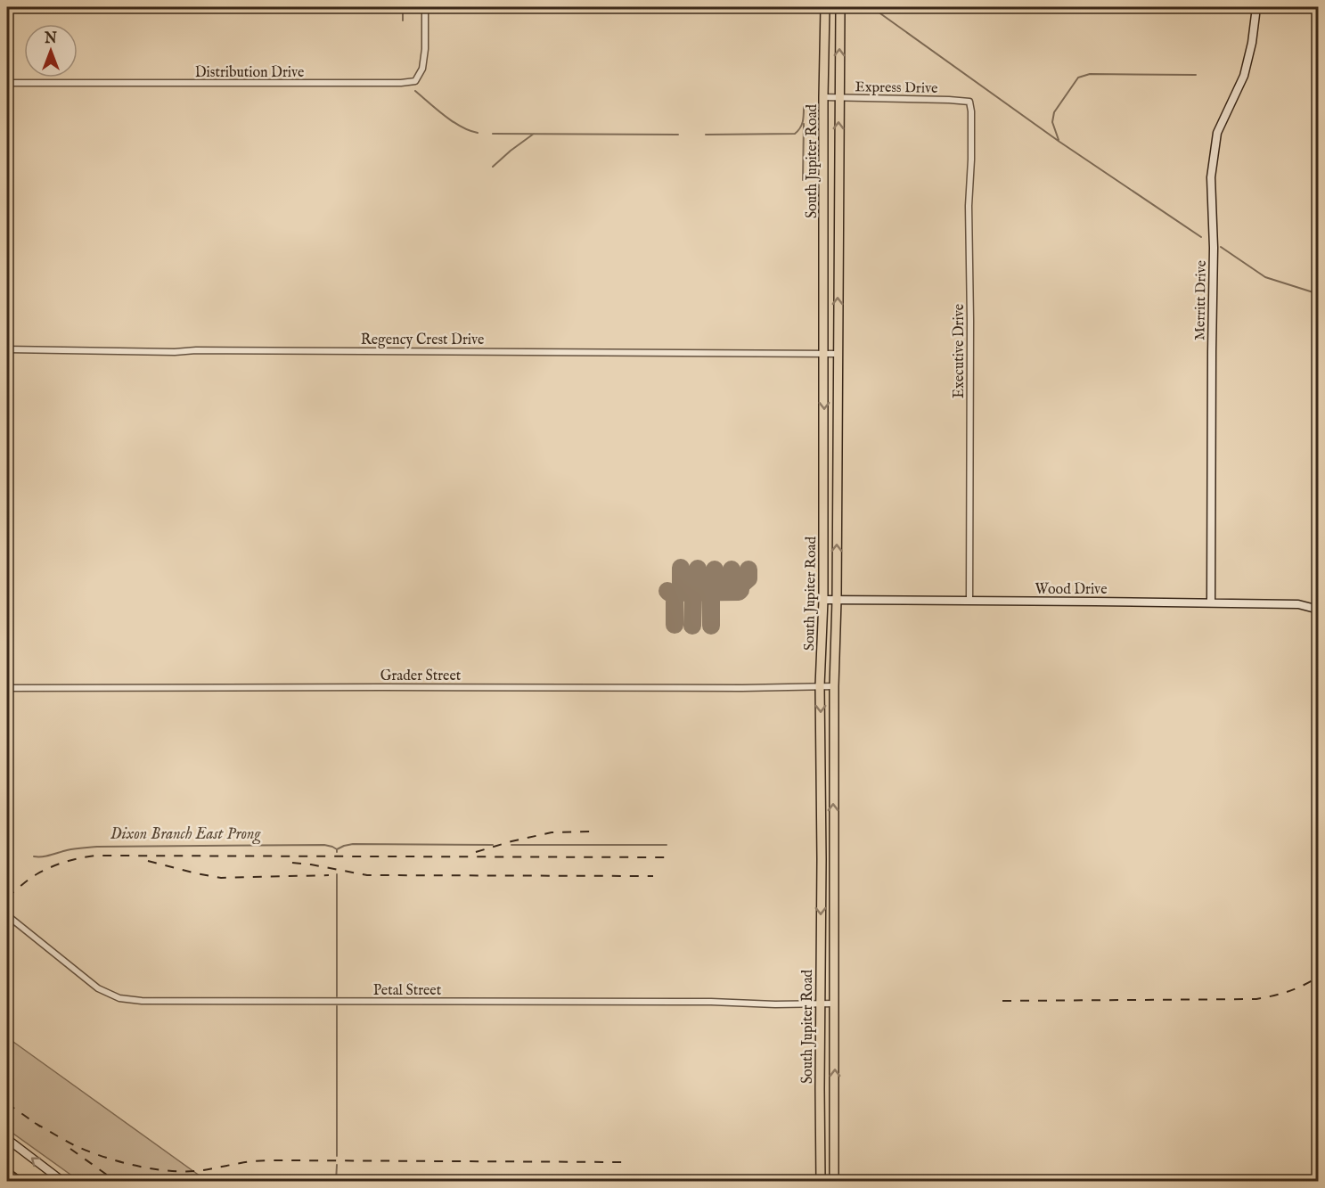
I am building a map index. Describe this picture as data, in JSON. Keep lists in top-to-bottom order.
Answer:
{
  "streets": {
    "main road": ["South Jupiter Road"],
    "street": [
      "Distribution Drive",
      "Express Drive",
      "Merritt Drive",
      "Regency Crest Drive",
      "Executive Drive",
      "Wood Drive",
      "Grader Street",
      "Petal Street"
    ]
  },
  "crossings": [
    ["Express Drive", "South Jupiter Road"],
    ["Express Drive", "Executive Drive"],
    ["South Jupiter Road", "Regency Crest Drive"],
    ["South Jupiter Road", "Wood Drive"],
    ["South Jupiter Road", "Grader Street"],
    ["South Jupiter Road", "Petal Street"],
    ["Merritt Drive", "Wood Drive"],
    ["Executive Drive", "Wood Drive"]
  ],
  "water": ["Dixon Branch East Prong"],
  "north": "top"
}
